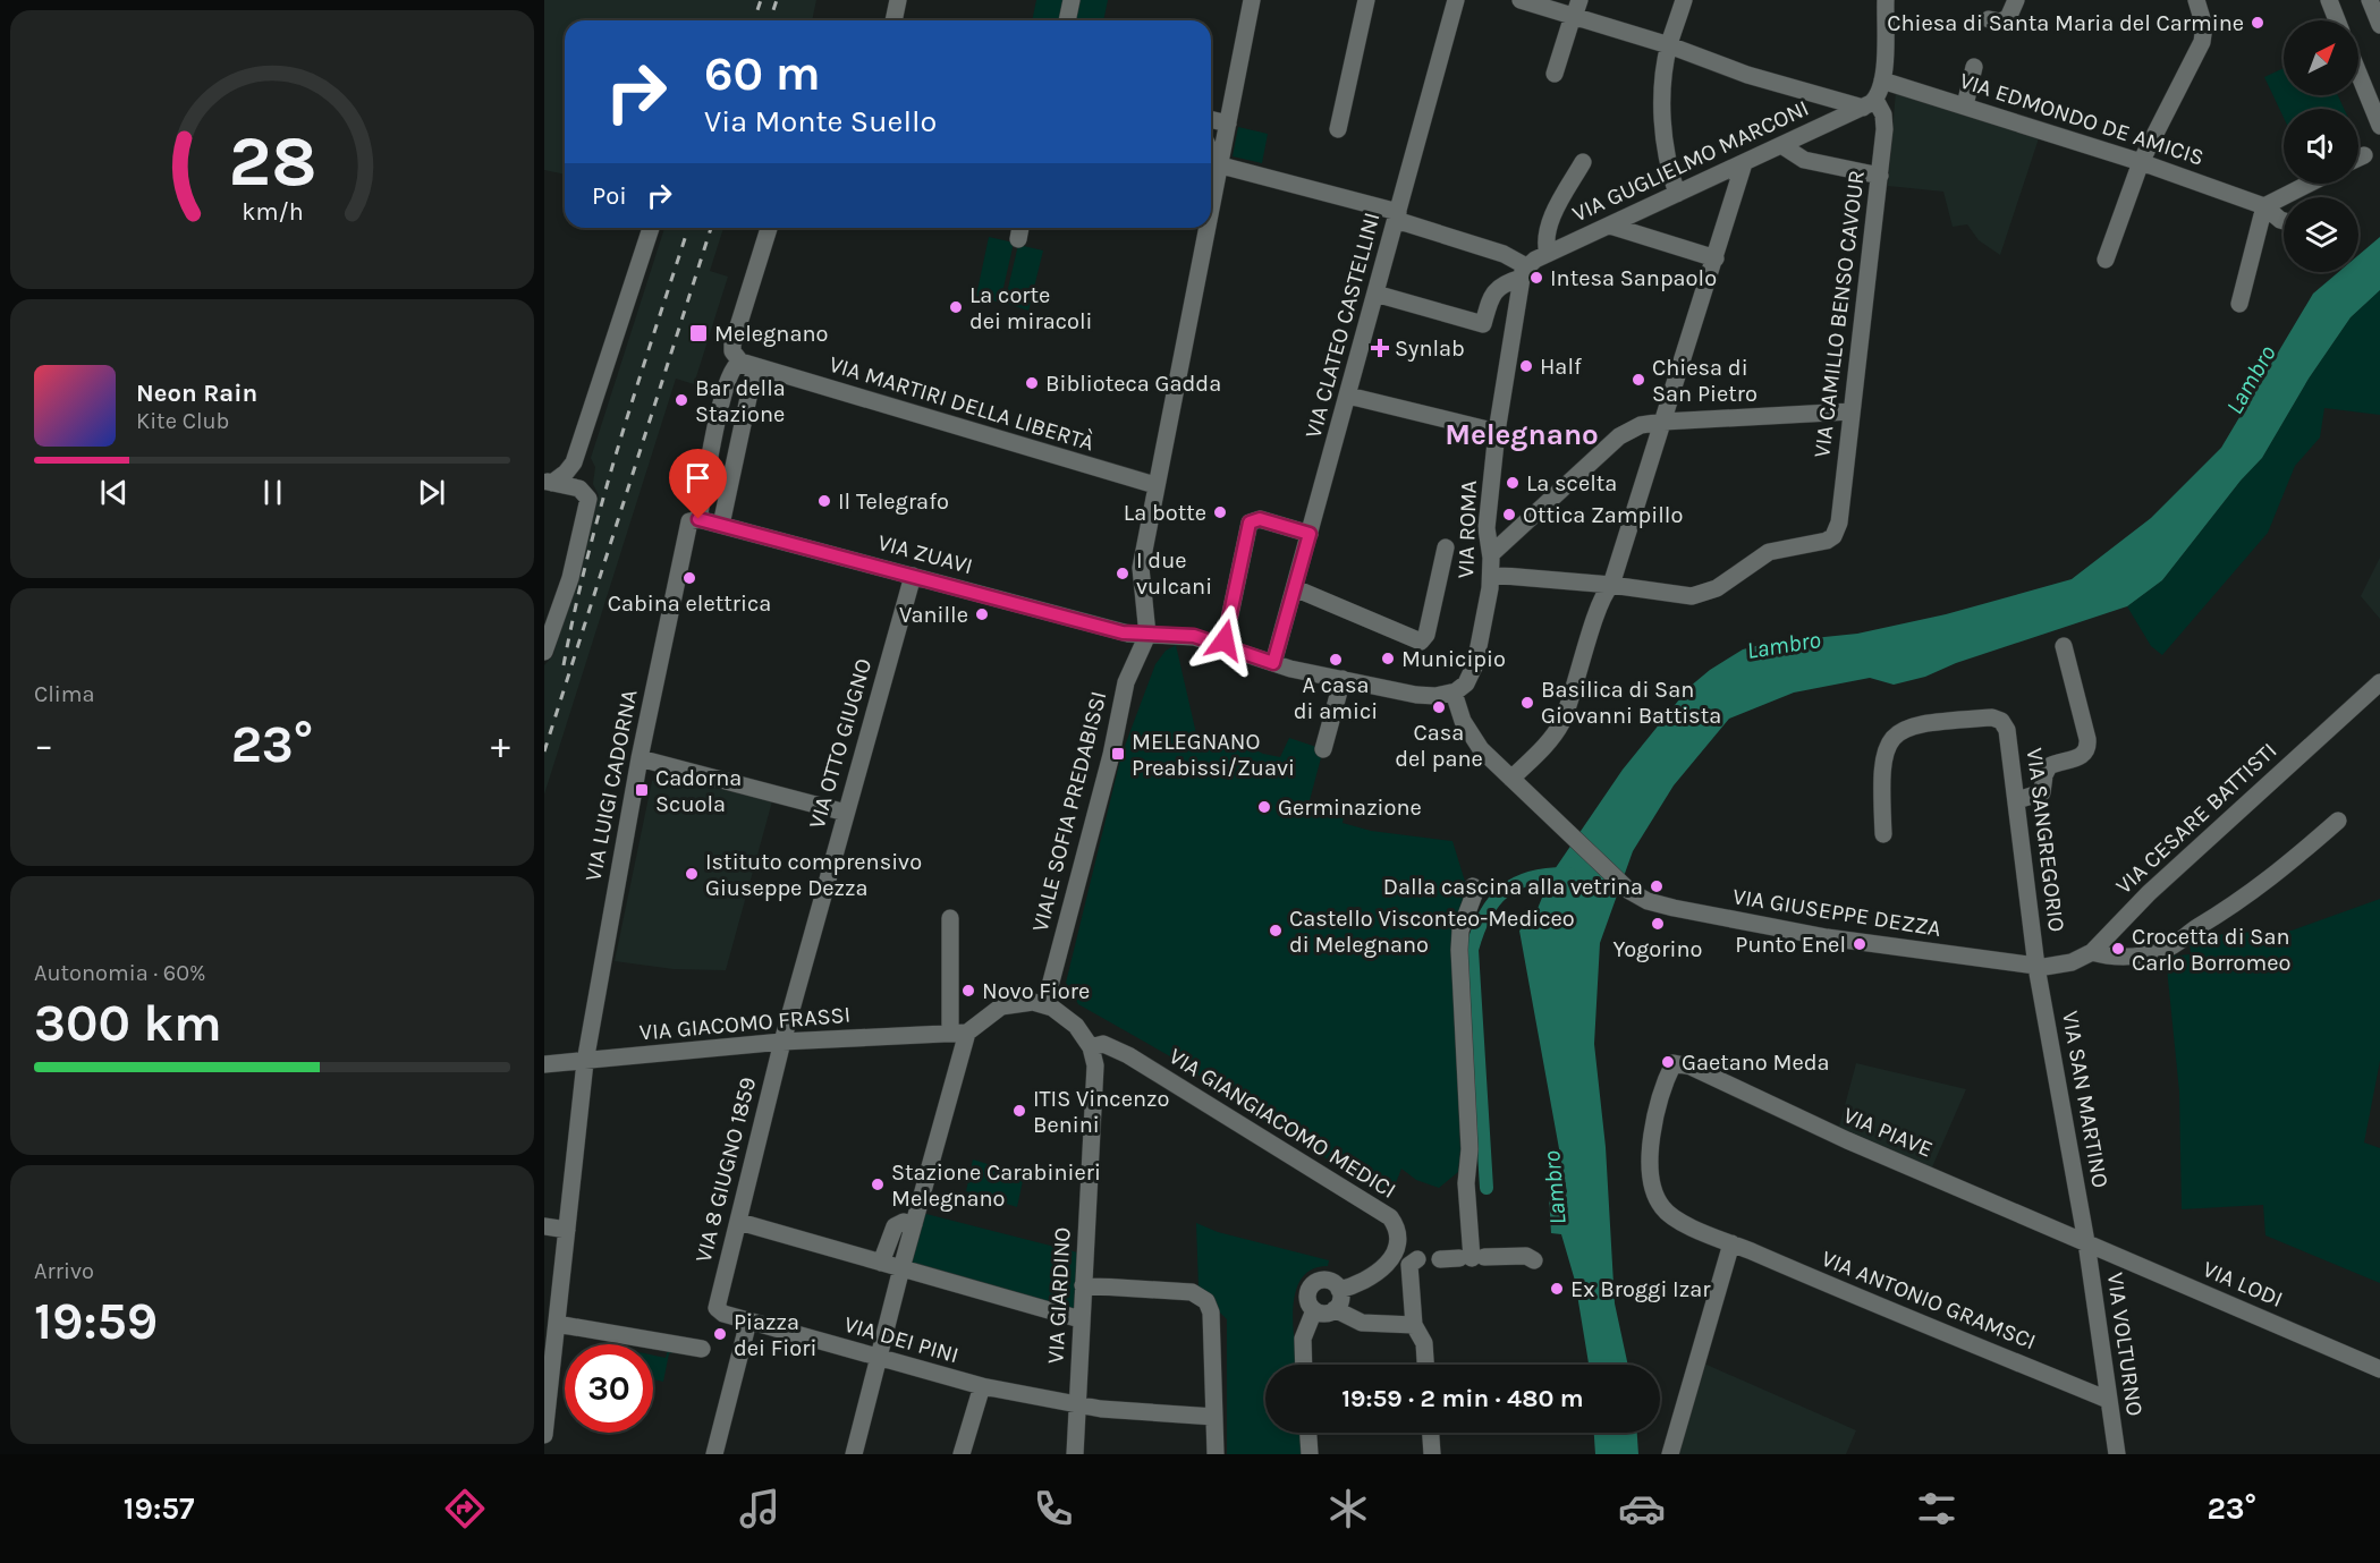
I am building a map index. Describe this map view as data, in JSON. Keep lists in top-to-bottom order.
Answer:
{
  "streets": {
    "street": [
      "VIA EDMONDO DE AMICIS",
      "VIA GUGLIELMO MARCONI",
      "VIA CAMILLO BENSO CAVOUR",
      "VIA CLATEO CASTELLINI",
      "VIA MARTIRI DELLA LIBERTÀ",
      "VIA ROMA",
      "VIA ZUAVI",
      "VIA OTTO GIUGNO",
      "VIA LUIGI CADORNA",
      "VIALE SOFIA PREDABISSI",
      "VIA CESARE BATTISTI",
      "VIA SANGREGORIO",
      "VIA GIUSEPPE DEZZA",
      "VIA GIACOMO FRASSI",
      "VIA SAN MARTINO",
      "VIA GIANGIACOMO MEDICI",
      "VIA PIAVE",
      "VIA 8 GIUGNO 1859",
      "VIA LODI",
      "VIA GIARDINO",
      "VIA ANTONIO GRAMSCI",
      "VIA DEI PINI",
      "VIA VOLTURNO"
    ]
  },
  "crossings": [
    ["VIA GUGLIELMO MARCONI", "VIA CAMILLO BENSO CAVOUR"],
    ["VIA GUGLIELMO MARCONI", "VIA ROMA"],
    ["VIA CLATEO CASTELLINI", "VIA ZUAVI"],
    ["VIA MARTIRI DELLA LIBERTÀ", "VIA LUIGI CADORNA"],
    ["VIA ROMA", "VIA ZUAVI"],
    ["VIA ZUAVI", "VIA OTTO GIUGNO"],
    ["VIA ZUAVI", "VIA LUIGI CADORNA"],
    ["VIA ZUAVI", "VIALE SOFIA PREDABISSI"],
    ["VIA OTTO GIUGNO", "VIA GIACOMO FRASSI"],
    ["VIA OTTO GIUGNO", "VIA 8 GIUGNO 1859"],
    ["VIA LUIGI CADORNA", "VIA GIACOMO FRASSI"],
    ["VIA CESARE BATTISTI", "VIA SANGREGORIO"],
    ["VIA CESARE BATTISTI", "VIA GIUSEPPE DEZZA"],
    ["VIA CESARE BATTISTI", "VIA SAN MARTINO"],
    ["VIA SANGREGORIO", "VIA GIUSEPPE DEZZA"],
    ["VIA SANGREGORIO", "VIA SAN MARTINO"],
    ["VIA GIUSEPPE DEZZA", "VIA SAN MARTINO"],
    ["VIA GIACOMO FRASSI", "VIA 8 GIUGNO 1859"],
    ["VIA SAN MARTINO", "VIA PIAVE"],
    ["VIA SAN MARTINO", "VIA LODI"],
    ["VIA SAN MARTINO", "VIA VOLTURNO"],
    ["VIA GIANGIACOMO MEDICI", "VIA GIARDINO"],
    ["VIA PIAVE", "VIA LODI"],
    ["VIA PIAVE", "VIA ANTONIO GRAMSCI"],
    ["VIA PIAVE", "VIA VOLTURNO"],
    ["VIA 8 GIUGNO 1859", "VIA DEI PINI"],
    ["VIA LODI", "VIA VOLTURNO"],
    ["VIA GIARDINO", "VIA DEI PINI"],
    ["VIA ANTONIO GRAMSCI", "VIA VOLTURNO"]
  ],
  "districts": ["Melegnano"],
  "water": ["Lambro"],
  "places": {
    "other": [
      "Chiesa di Santa Maria del Carmine",
      "Intesa Sanpaolo",
      "La corte dei miracoli",
      "Half",
      "Chiesa di San Pietro",
      "Biblioteca Gadda",
      "Bar della Stazione",
      "La scelta",
      "Il Telegrafo",
      "La botte",
      "Ottica Zampillo",
      "I due vulcani",
      "Cabina elettrica",
      "Vanille",
      "Municipio",
      "A casa di amici",
      "Basilica di San Giovanni Battista",
      "Casa del pane",
      "Germinazione",
      "Istituto comprensivo Giuseppe Dezza",
      "Dalla cascina alla vetrina",
      "Yogorino",
      "Castello Visconteo-Mediceo di Melegnano",
      "Punto Enel",
      "Crocetta di San Carlo Borromeo",
      "Novo Fiore",
      "Gaetano Meda",
      "ITIS Vincenzo Benini",
      "Stazione Carabinieri Melegnano",
      "Ex Broggi Izar",
      "Piazza dei Fiori"
    ],
    "transit": ["Melegnano", "MELEGNANO Preabissi/Zuavi", "Cadorna Scuola"],
    "health": ["Synlab"]
  },
  "north": "top right",
  "page": {
    "turn": ["60 m", "Via Monte Suello"],
    "then": "Poi",
    "song": ["Neon Rain", "Kite Club"],
    "tile": [
      "Clima",
      ["Autonomia · 60%", "300 km"],
      ["Arrivo", "19:59"]
    ],
    "heat": ["−", "23°", "+"],
    "limit": "30",
    "trip": "19:59 · 2 min · 480 m",
    "tabs": ["19:57", "23°"],
    "gauge": ["28", "km/h"]
  }
}
